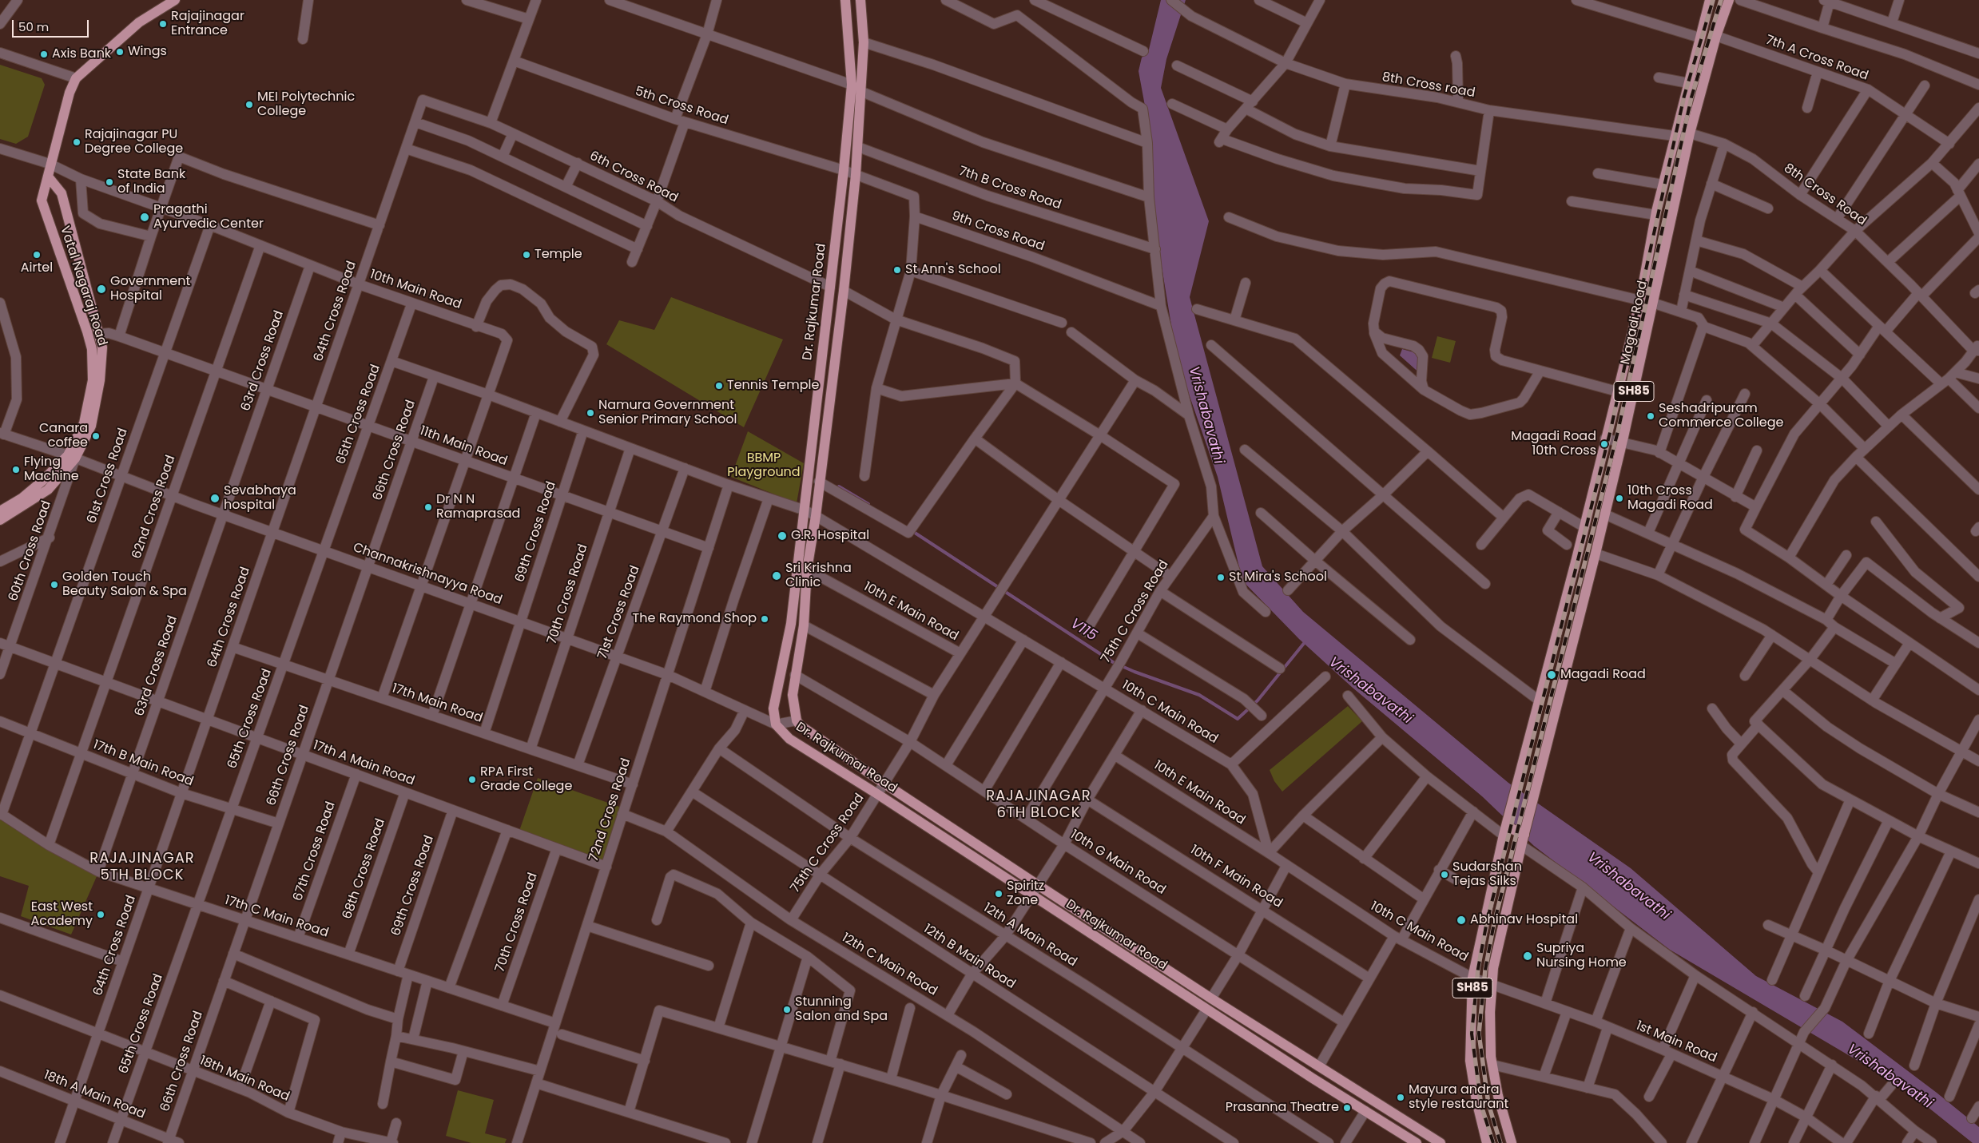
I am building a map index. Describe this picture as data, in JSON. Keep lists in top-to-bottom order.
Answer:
{
  "streets": {
    "main road": [
      "Vatal Nagaraj Road",
      "Dr. Rajkumar Road",
      "Magadi Road",
      "SH85"
    ],
    "street": [
      "7th A Cross Road",
      "8th Cross road",
      "5th Cross Road",
      "6th Cross Road",
      "7th B Cross Road",
      "8th Cross Road",
      "9th Cross Road",
      "10th Main Road",
      "64th Cross Road",
      "63rd Cross Road",
      "65th Cross Road",
      "11th Main Road",
      "66th Cross Road",
      "61st Cross Road",
      "62nd Cross Road",
      "69th Cross Road",
      "60th Cross Road",
      "Channakrishnayya Road",
      "70th Cross Road",
      "10th E Main Road",
      "75th C Cross Road",
      "71st Cross Road",
      "17th Main Road",
      "10th C Main Road",
      "17th B Main Road",
      "17th A Main Road",
      "72nd Cross Road",
      "67th Cross Road",
      "10th G Main Road",
      "68th Cross Road",
      "10th F Main Road",
      "17th C Main Road",
      "12th A Main Road",
      "12th B Main Road",
      "12th C Main Road",
      "1st Main Road",
      "18th Main Road",
      "18th A Main Road"
    ]
  },
  "crossings": [
    ["7th A Cross Road", "Magadi Road"],
    ["8th Cross road", "8th Cross Road"],
    ["8th Cross road", "Magadi Road"],
    ["5th Cross Road", "Dr. Rajkumar Road"],
    ["6th Cross Road", "Dr. Rajkumar Road"],
    ["6th Cross Road", "64th Cross Road"],
    ["7th B Cross Road", "Dr. Rajkumar Road"],
    ["8th Cross Road", "Magadi Road"],
    ["Vatal Nagaraj Road", "10th Main Road"],
    ["Vatal Nagaraj Road", "60th Cross Road"],
    ["Vatal Nagaraj Road", "Channakrishnayya Road"],
    ["10th Main Road", "64th Cross Road"],
    ["10th Main Road", "63rd Cross Road"],
    ["10th Main Road", "65th Cross Road"],
    ["10th Main Road", "61st Cross Road"],
    ["10th Main Road", "62nd Cross Road"],
    ["10th Main Road", "10th C Main Road"],
    ["Dr. Rajkumar Road", "Channakrishnayya Road"],
    ["Dr. Rajkumar Road", "10th E Main Road"],
    ["Dr. Rajkumar Road", "75th C Cross Road"],
    ["Dr. Rajkumar Road", "10th C Main Road"],
    ["Dr. Rajkumar Road", "10th G Main Road"],
    ["64th Cross Road", "11th Main Road"],
    ["64th Cross Road", "Channakrishnayya Road"],
    ["64th Cross Road", "17th Main Road"],
    ["64th Cross Road", "17th B Main Road"],
    ["64th Cross Road", "17th A Main Road"],
    ["64th Cross Road", "17th C Main Road"],
    ["64th Cross Road", "18th Main Road"],
    ["64th Cross Road", "18th A Main Road"],
    ["Magadi Road", "10th C Main Road"],
    ["Magadi Road", "1st Main Road"],
    ["63rd Cross Road", "11th Main Road"],
    ["63rd Cross Road", "Channakrishnayya Road"],
    ["63rd Cross Road", "17th B Main Road"],
    ["63rd Cross Road", "17th A Main Road"],
    ["63rd Cross Road", "17th C Main Road"],
    ["65th Cross Road", "11th Main Road"],
    ["65th Cross Road", "Channakrishnayya Road"],
    ["65th Cross Road", "17th Main Road"],
    ["65th Cross Road", "10th C Main Road"],
    ["65th Cross Road", "17th B Main Road"],
    ["65th Cross Road", "17th A Main Road"],
    ["65th Cross Road", "17th C Main Road"],
    ["65th Cross Road", "18th Main Road"],
    ["65th Cross Road", "18th A Main Road"],
    ["11th Main Road", "66th Cross Road"],
    ["11th Main Road", "61st Cross Road"],
    ["11th Main Road", "62nd Cross Road"],
    ["11th Main Road", "69th Cross Road"],
    ["11th Main Road", "70th Cross Road"],
    ["11th Main Road", "71st Cross Road"],
    ["11th Main Road", "72nd Cross Road"],
    ["66th Cross Road", "Channakrishnayya Road"],
    ["66th Cross Road", "17th Main Road"],
    ["66th Cross Road", "10th C Main Road"],
    ["66th Cross Road", "17th B Main Road"],
    ["66th Cross Road", "17th A Main Road"],
    ["66th Cross Road", "17th C Main Road"],
    ["66th Cross Road", "18th Main Road"],
    ["66th Cross Road", "18th A Main Road"],
    ["61st Cross Road", "Channakrishnayya Road"],
    ["61st Cross Road", "17th B Main Road"],
    ["61st Cross Road", "17th A Main Road"],
    ["61st Cross Road", "17th C Main Road"],
    ["62nd Cross Road", "Channakrishnayya Road"],
    ["62nd Cross Road", "17th B Main Road"],
    ["62nd Cross Road", "17th A Main Road"],
    ["62nd Cross Road", "17th C Main Road"],
    ["69th Cross Road", "Channakrishnayya Road"],
    ["69th Cross Road", "17th Main Road"],
    ["69th Cross Road", "10th C Main Road"],
    ["69th Cross Road", "17th A Main Road"],
    ["69th Cross Road", "17th C Main Road"],
    ["60th Cross Road", "Channakrishnayya Road"],
    ["60th Cross Road", "17th A Main Road"],
    ["Channakrishnayya Road", "70th Cross Road"],
    ["Channakrishnayya Road", "71st Cross Road"],
    ["Channakrishnayya Road", "72nd Cross Road"],
    ["70th Cross Road", "17th Main Road"],
    ["70th Cross Road", "10th C Main Road"],
    ["70th Cross Road", "17th A Main Road"],
    ["70th Cross Road", "17th C Main Road"],
    ["10th E Main Road", "75th C Cross Road"],
    ["10th E Main Road", "10th C Main Road"],
    ["75th C Cross Road", "10th C Main Road"],
    ["75th C Cross Road", "10th G Main Road"],
    ["75th C Cross Road", "12th A Main Road"],
    ["75th C Cross Road", "12th B Main Road"],
    ["75th C Cross Road", "12th C Main Road"],
    ["71st Cross Road", "17th Main Road"],
    ["71st Cross Road", "10th C Main Road"],
    ["17th Main Road", "72nd Cross Road"],
    ["10th C Main Road", "72nd Cross Road"],
    ["10th C Main Road", "1st Main Road"],
    ["17th A Main Road", "72nd Cross Road"],
    ["17th A Main Road", "67th Cross Road"],
    ["17th A Main Road", "68th Cross Road"],
    ["72nd Cross Road", "17th C Main Road"],
    ["72nd Cross Road", "12th C Main Road"],
    ["67th Cross Road", "17th C Main Road"],
    ["68th Cross Road", "17th C Main Road"]
  ],
  "districts": ["RAJAJINAGAR 6TH BLOCK", "RAJAJINAGAR 5TH BLOCK"],
  "water": ["Vrishabavathi", "V115"],
  "parks": ["BBMP Playground"],
  "places": [
    "Rajajinagar Entrance",
    "Wings",
    "Axis Bank",
    "MEI Polytechnic College",
    "Rajajinagar PU Degree College",
    "State Bank of India",
    "Pragathi Ayurvedic Center",
    "Airtel",
    "Temple",
    "St Ann's School",
    "Government Hospital",
    "Tennis Temple",
    "Namura Government Senior Primary School",
    "Seshadripuram Commerce College",
    "Canara coffee",
    "Magadi Road 10th Cross",
    "Flying Machine",
    "Sevabhaya hospital",
    "10th Cross Magadi Road",
    "Dr N N Ramaprasad",
    "G.R. Hospital",
    "Sri Krishna Clinic",
    "St Mira's School",
    "Golden Touch Beauty Salon & Spa",
    "The Raymond Shop",
    "Magadi Road",
    "RPA First Grade College",
    "Sudarshan Tejas Silks",
    "Spiritz Zone",
    "East West Academy",
    "Abhinav Hospital",
    "Supriya Nursing Home",
    "Stunning Salon and Spa",
    "Mayura andra style restaurant",
    "Prasanna Theatre"
  ],
  "scale_bar": "50 m"
}
